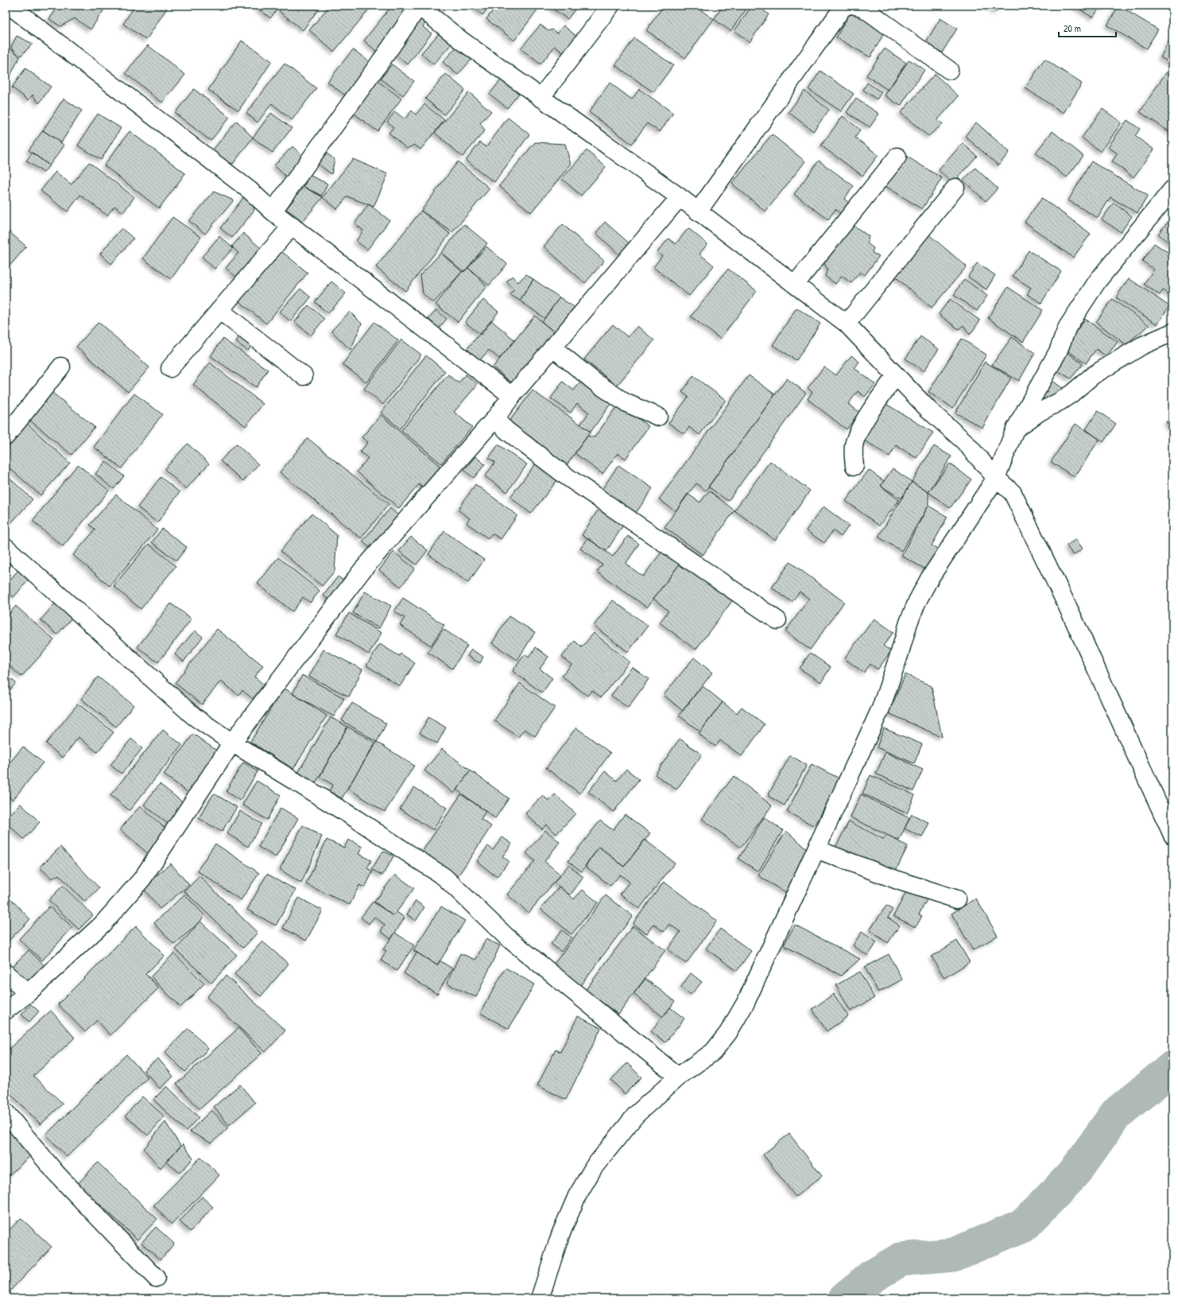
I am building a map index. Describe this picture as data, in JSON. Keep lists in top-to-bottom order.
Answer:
{
  "scale_bar": "20 m"
}
